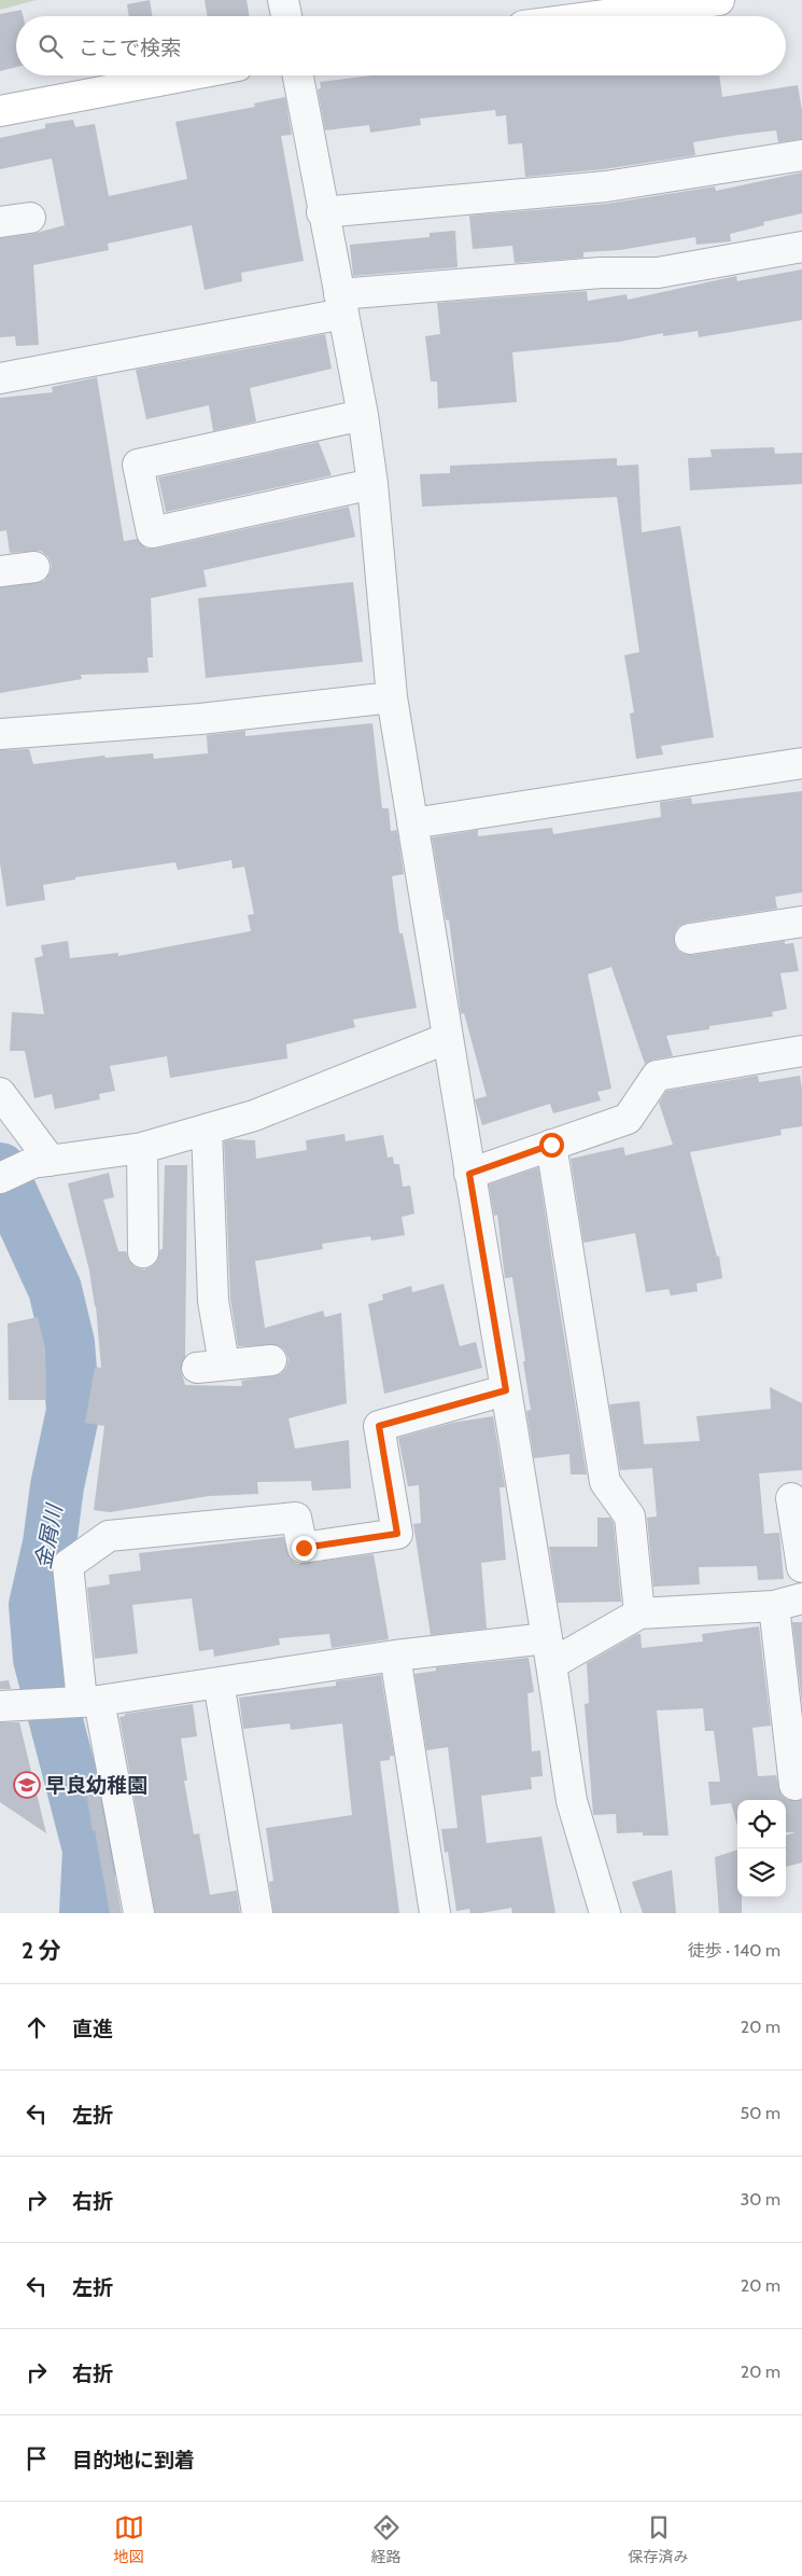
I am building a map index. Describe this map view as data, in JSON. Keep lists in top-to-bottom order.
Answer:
{
  "water": ["金屑川"],
  "places": {
    "school or university": ["早良幼稚園"]
  },
  "page": {
    "search": "ここで検索",
    "heading": ["2 分", "徒歩 · 140 m"],
    "list": [
      ["直進", "20 m"],
      ["左折", "50 m"],
      ["右折", "30 m"],
      ["左折", "20 m"],
      ["右折", "20 m"],
      "目的地に到着"
    ],
    "nav": ["地図", "経路", "保存済み"]
  }
}
